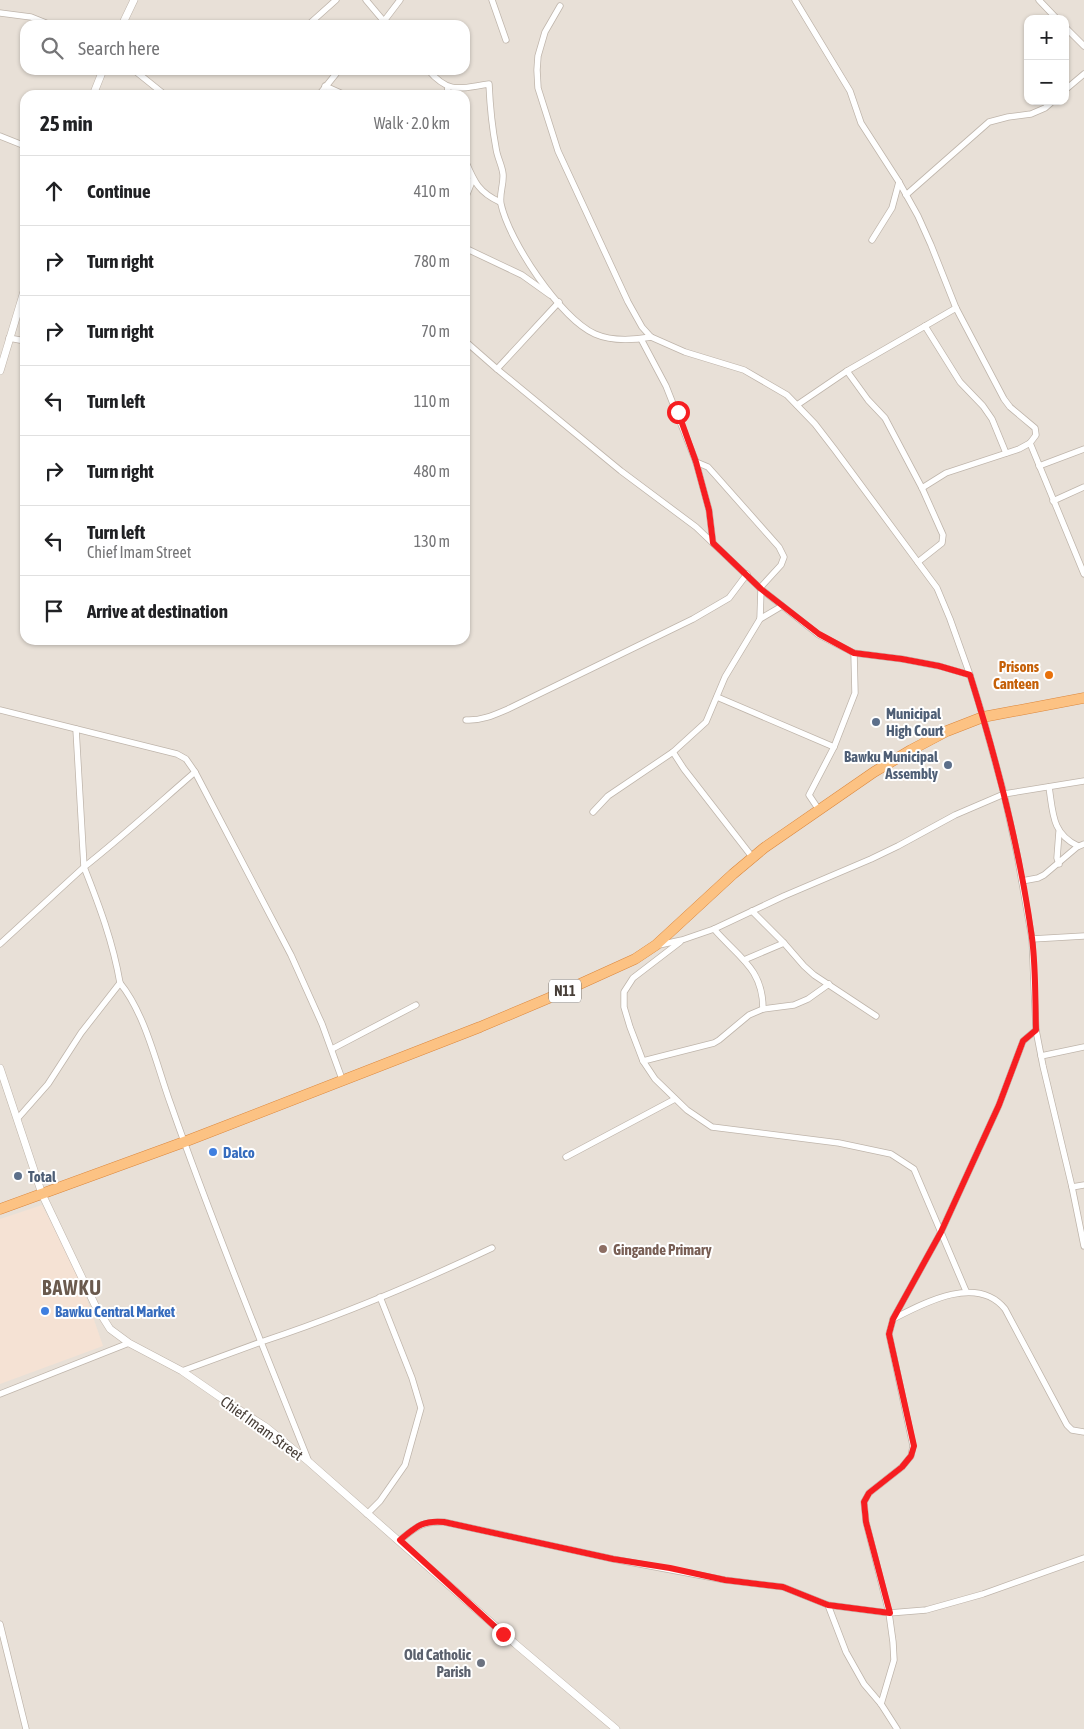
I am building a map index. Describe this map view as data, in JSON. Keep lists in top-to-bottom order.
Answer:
{
  "streets": {
    "highway": ["N11"],
    "street": ["Chief Imam Street"]
  },
  "crossings": [
    ["N11", "Chief Imam Street"]
  ],
  "districts": ["BAWKU"],
  "places": [
    "Prisons Canteen",
    "Municipal High Court",
    "Bawku Municipal Assembly",
    "Dalco",
    "Total",
    "Gingande Primary",
    "Bawku Central Market",
    "Old Catholic Parish"
  ],
  "page": {
    "map_buttons": ["+", "−"],
    "search": "Search here",
    "heading": ["25 min", "Walk · 2.0 km"],
    "list": [
      ["Continue", "410 m"],
      ["Turn right", "780 m"],
      ["Turn right", "70 m"],
      ["Turn left", "110 m"],
      ["Turn right", "480 m"],
      ["Turn left", "Chief Imam Street", "130 m"],
      "Arrive at destination"
    ]
  }
}
